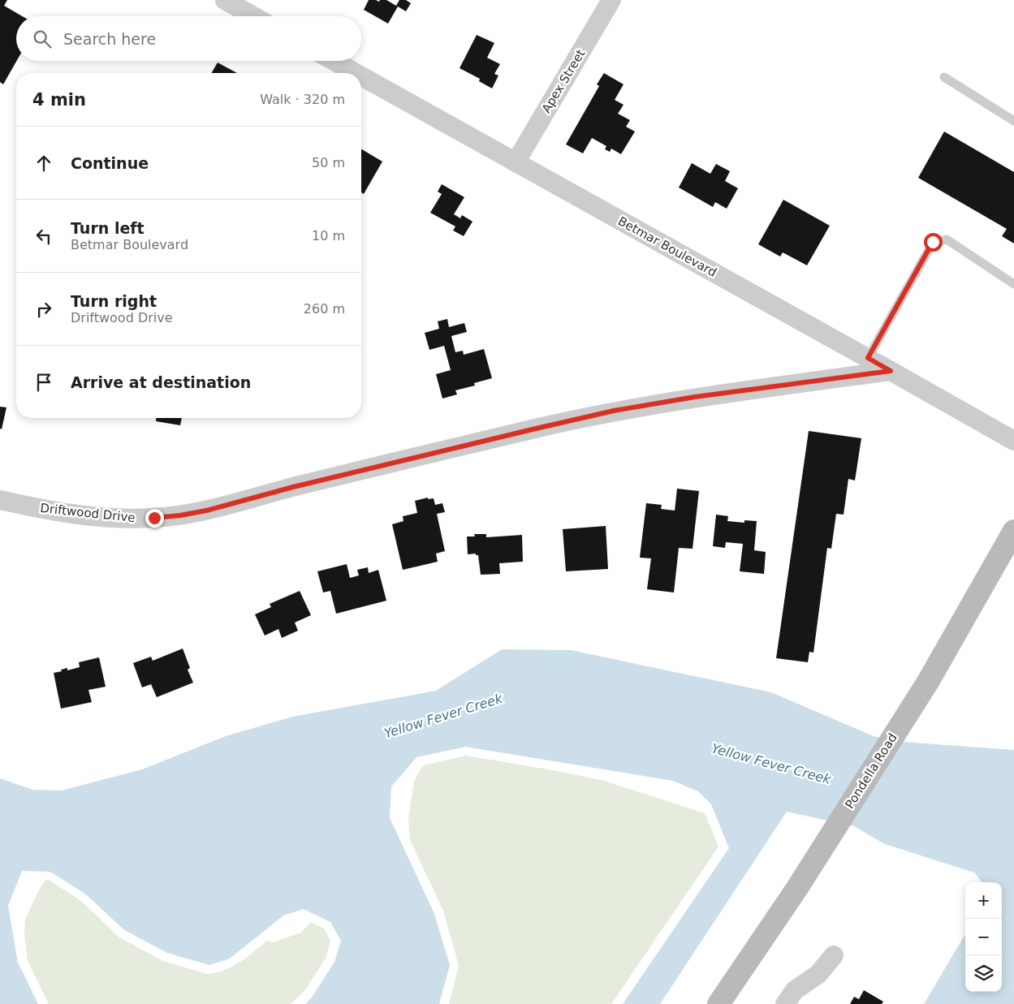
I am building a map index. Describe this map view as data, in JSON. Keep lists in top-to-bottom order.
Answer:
{
  "streets": {
    "main road": ["Pondella Road"],
    "street": ["Apex Street", "Betmar Boulevard", "Driftwood Drive"]
  },
  "crossings": [
    ["Apex Street", "Betmar Boulevard"],
    ["Betmar Boulevard", "Driftwood Drive"]
  ],
  "water": ["Yellow Fever Creek"],
  "page": {
    "search": "Search here",
    "heading": ["4 min", "Walk · 320 m"],
    "list": [
      ["Continue", "50 m"],
      ["Turn left", "Betmar Boulevard", "10 m"],
      ["Turn right", "Driftwood Drive", "260 m"],
      "Arrive at destination"
    ],
    "map_buttons": ["+", "−"]
  }
}
